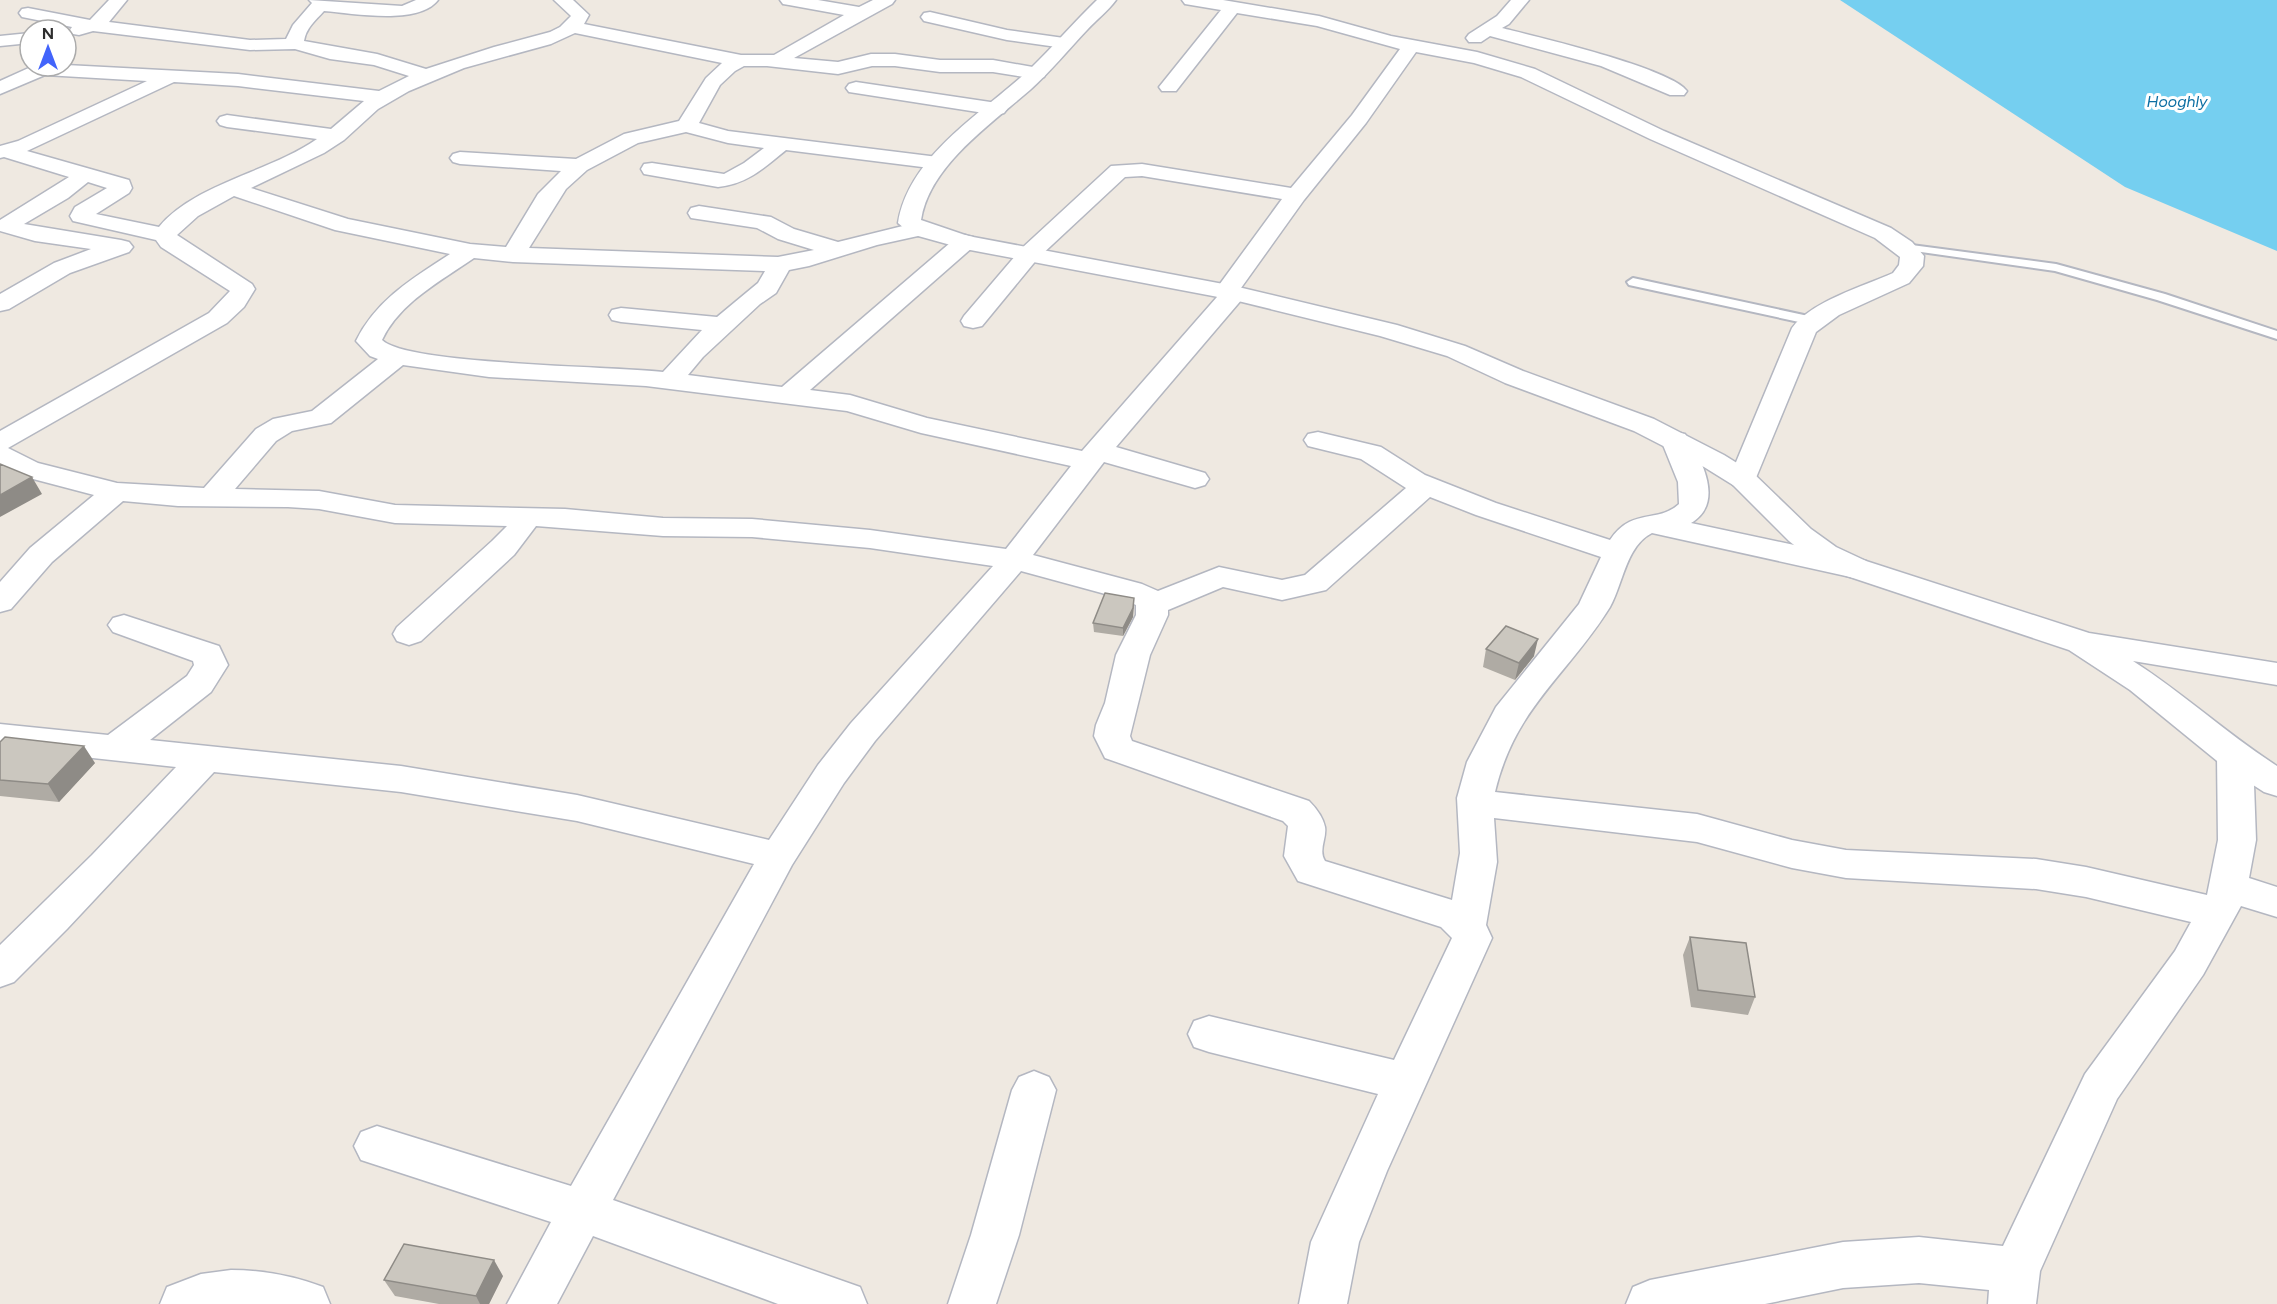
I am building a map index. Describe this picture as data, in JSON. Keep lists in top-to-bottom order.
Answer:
{
  "water": ["Hooghly"],
  "north": "top"
}
